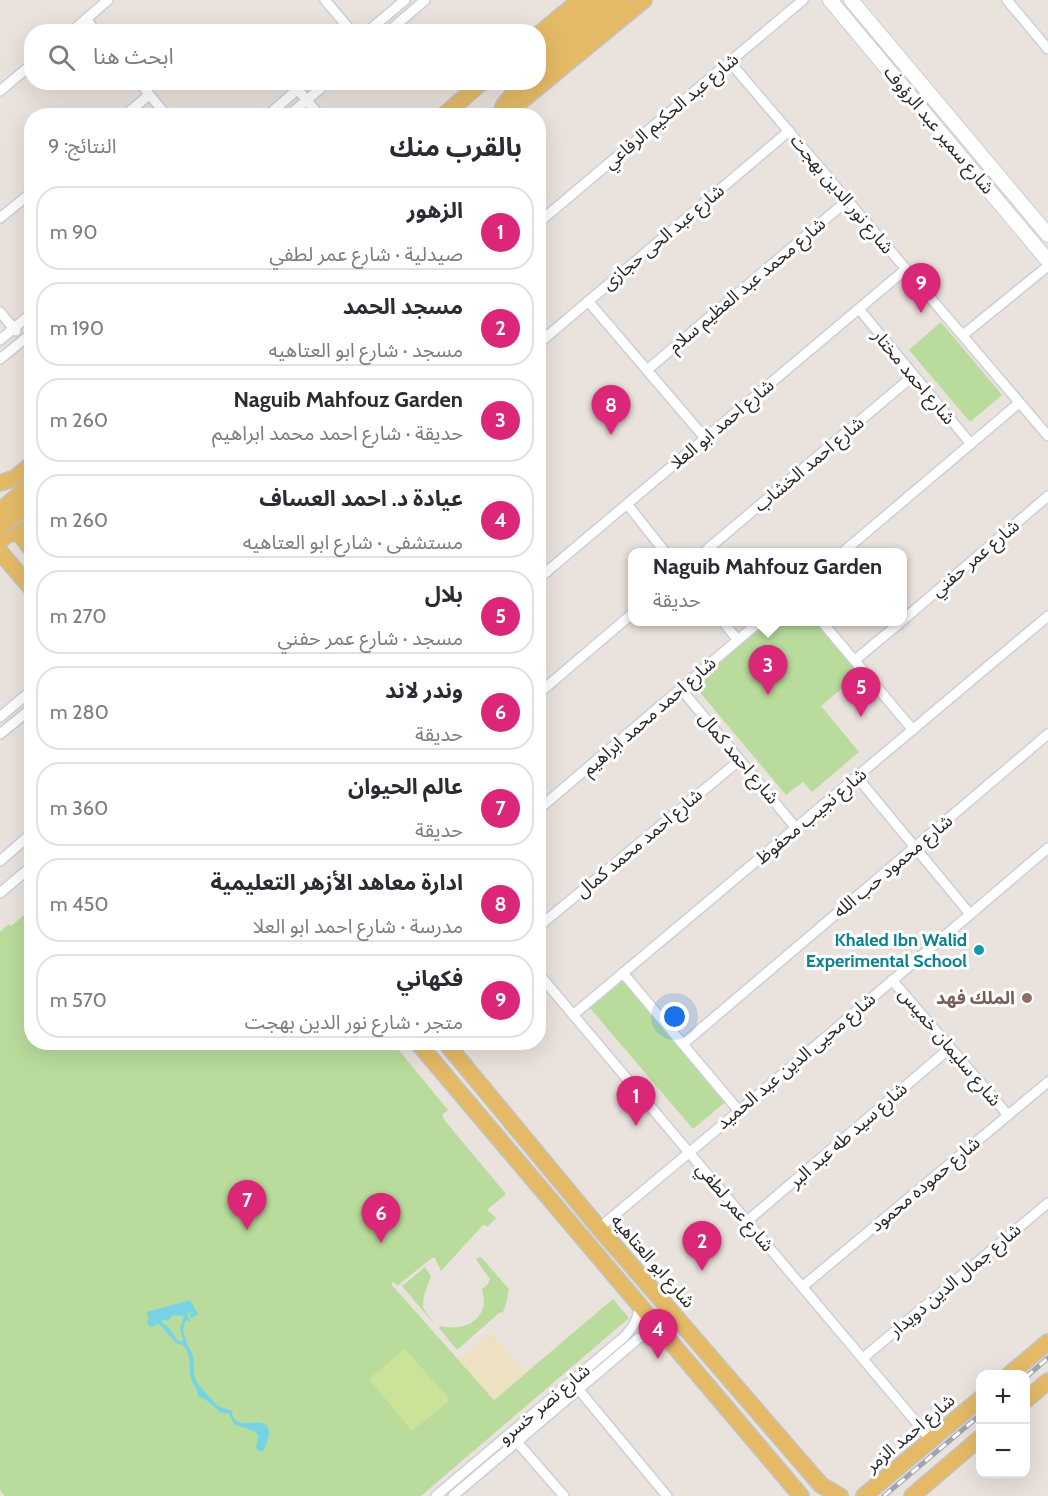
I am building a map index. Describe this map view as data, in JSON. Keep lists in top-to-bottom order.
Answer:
{
  "streets": {
    "main road": ["شارع ابو العتاهيه", "شارع احمد الزمر"],
    "street": [
      "شارع عبد الحكيم الرفاعي",
      "شارع سمير عبد الرؤوف",
      "شارع نور الدين بهجت",
      "شارع عبد الحى حجازى",
      "شارع محمد عبد العظيم سلام",
      "شارع احمد مختار",
      "شارع احمد ابو العلا",
      "شارع احمد الخشاب",
      "شارع عمر حفني",
      "شارع احمد محمد ابراهيم",
      "شارع احمد كمال",
      "شارع نجيب محفوظ",
      "شارع احمد محمد كمال",
      "شارع محمود حب الله",
      "شارع سليمان خميس",
      "شارع محيى الدين عبد الحميد",
      "شارع سيد طه عبد البر",
      "شارع حموده محمود",
      "شارع عمر لطفي",
      "شارع جمال الدين دويدار",
      "شارع نصر خسرو"
    ]
  },
  "crossings": [
    ["شارع عبد الحكيم الرفاعي", "شارع نور الدين بهجت"],
    ["شارع نور الدين بهجت", "شارع عبد الحى حجازى"],
    ["شارع نور الدين بهجت", "شارع محمد عبد العظيم سلام"],
    ["شارع نور الدين بهجت", "شارع احمد ابو العلا"],
    ["شارع احمد مختار", "شارع احمد ابو العلا"],
    ["شارع احمد مختار", "شارع احمد الخشاب"],
    ["شارع احمد محمد ابراهيم", "شارع احمد كمال"],
    ["شارع احمد كمال", "شارع نجيب محفوظ"],
    ["شارع احمد كمال", "شارع احمد محمد كمال"],
    ["شارع نجيب محفوظ", "شارع عمر لطفي"],
    ["شارع سليمان خميس", "شارع محيى الدين عبد الحميد"],
    ["شارع سليمان خميس", "شارع سيد طه عبد البر"],
    ["شارع سليمان خميس", "شارع حموده محمود"],
    ["شارع محيى الدين عبد الحميد", "شارع عمر لطفي"],
    ["شارع محيى الدين عبد الحميد", "شارع ابو العتاهيه"],
    ["شارع سيد طه عبد البر", "شارع عمر لطفي"],
    ["شارع حموده محمود", "شارع عمر لطفي"],
    ["شارع عمر لطفي", "شارع جمال الدين دويدار"],
    ["شارع عمر لطفي", "شارع احمد الزمر"]
  ],
  "places": ["Khaled Ibn Walid Experimental School", "الملك فهد"],
  "page": {
    "search": "ابحث هنا",
    "heading": ["بالقرب منك", "النتائج: 9"],
    "list": [
      {
        "mark": "1",
        "name": "الزهور",
        "note": "صيدلية · شارع عمر لطفي",
        "value": "90 m"
      },
      {
        "mark": "2",
        "name": "مسجد الحمد",
        "note": "مسجد · شارع ابو العتاهيه",
        "value": "190 m"
      },
      {
        "mark": "3",
        "name": "Naguib Mahfouz Garden",
        "note": "حديقة · شارع احمد محمد ابراهيم",
        "value": "260 m"
      },
      {
        "mark": "4",
        "name": "عيادة د. احمد العساف",
        "note": "مستشفى · شارع ابو العتاهيه",
        "value": "260 m"
      },
      {
        "mark": "5",
        "name": "بلال",
        "note": "مسجد · شارع عمر حفني",
        "value": "270 m"
      },
      {
        "mark": "6",
        "name": "وندر لاند",
        "note": "حديقة",
        "value": "280 m"
      },
      {
        "mark": "7",
        "name": "عالم الحيوان",
        "note": "حديقة",
        "value": "360 m"
      },
      {
        "mark": "8",
        "name": "ادارة معاهد الأزهر التعليمية",
        "note": "مدرسة · شارع احمد ابو العلا",
        "value": "450 m"
      },
      {
        "mark": "9",
        "name": "فكهاني",
        "note": "متجر · شارع نور الدين بهجت",
        "value": "570 m"
      }
    ],
    "pins": [
      "9",
      "8",
      "3",
      "5",
      "1",
      "7",
      "6",
      "2",
      "4"
    ],
    "popup": ["Naguib Mahfouz Garden", "حديقة"],
    "map_buttons": ["+", "−"]
  }
}
